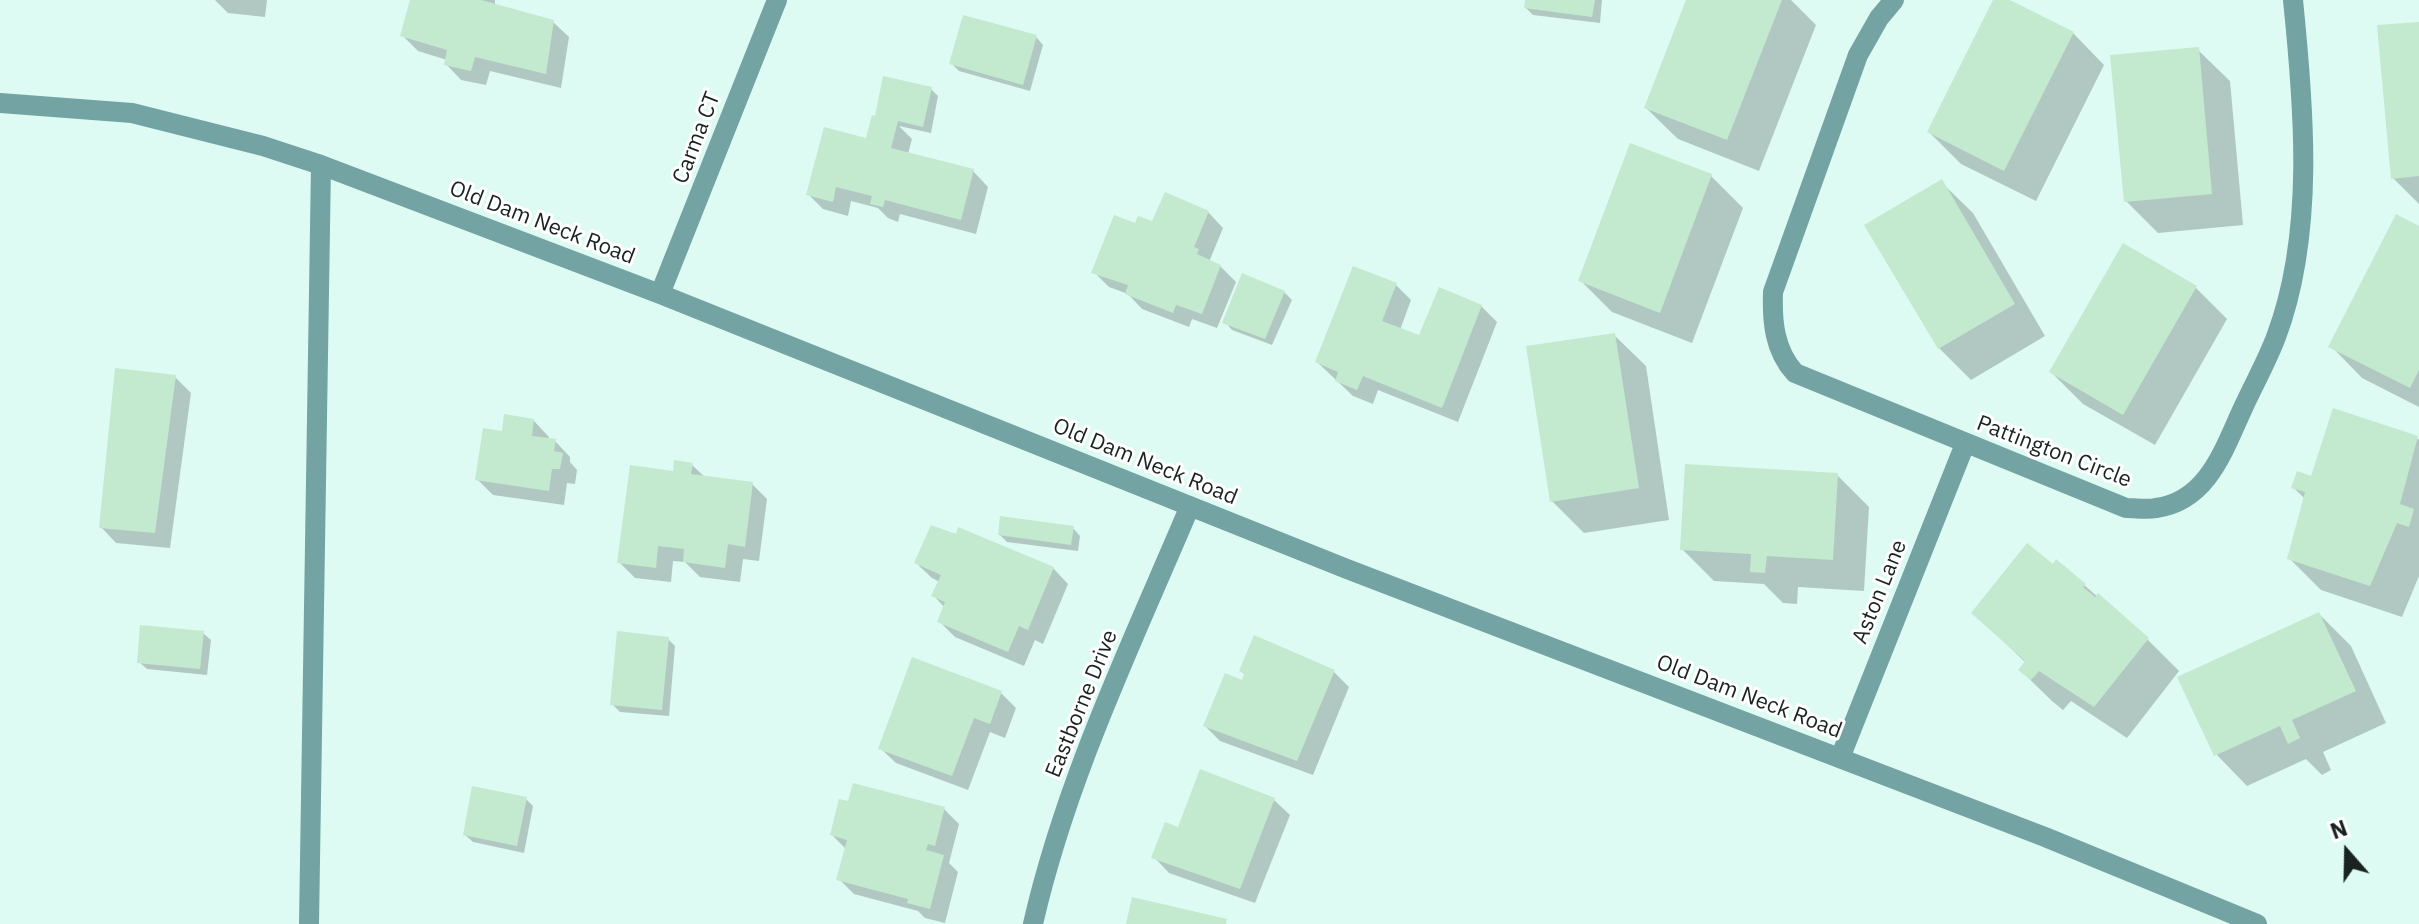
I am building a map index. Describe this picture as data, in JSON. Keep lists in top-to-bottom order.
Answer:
{
  "streets": {
    "street": [
      "Carma CT",
      "Old Dam Neck Road",
      "Pattington Circle",
      "Aston Lane",
      "Eastborne Drive"
    ]
  },
  "crossings": [
    ["Carma CT", "Old Dam Neck Road"],
    ["Old Dam Neck Road", "Aston Lane"],
    ["Old Dam Neck Road", "Eastborne Drive"],
    ["Pattington Circle", "Aston Lane"]
  ],
  "north": "top"
}
